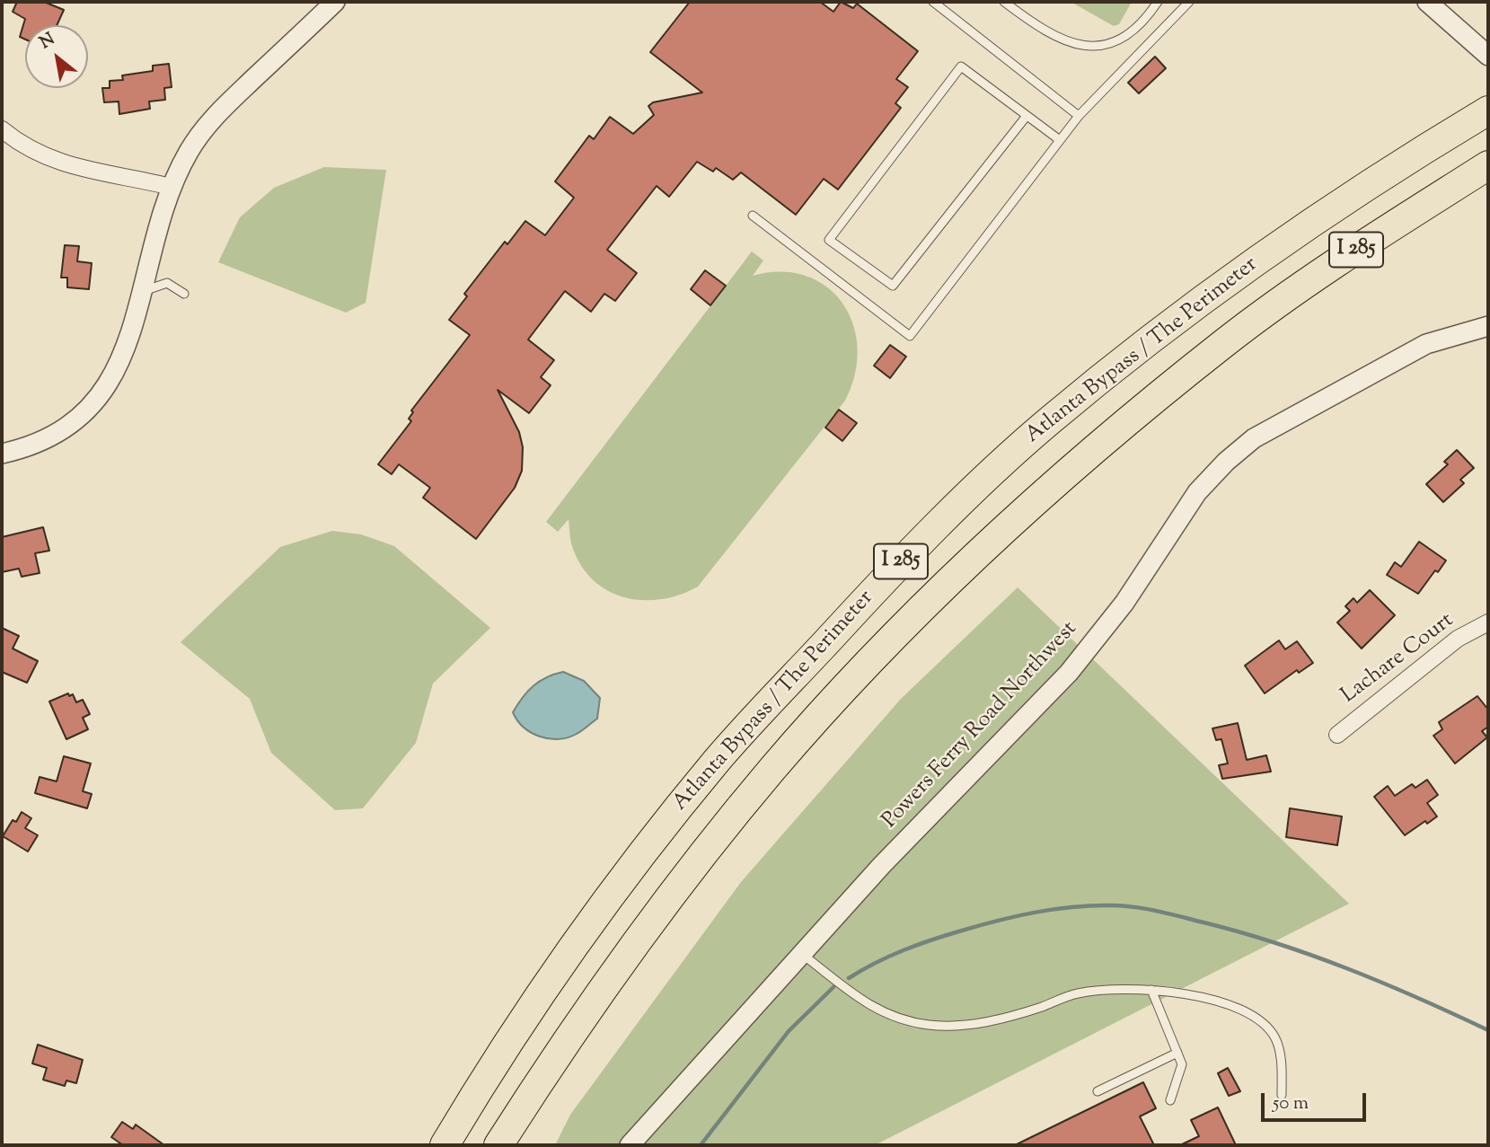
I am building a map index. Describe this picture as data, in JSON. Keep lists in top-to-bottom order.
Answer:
{
  "streets": {
    "highway": ["I 285", "Atlanta Bypass / The Perimeter"],
    "street": ["Lachare Court", "Powers Ferry Road Northwest"]
  },
  "scale_bar": "50 m",
  "north": "top left"
}
